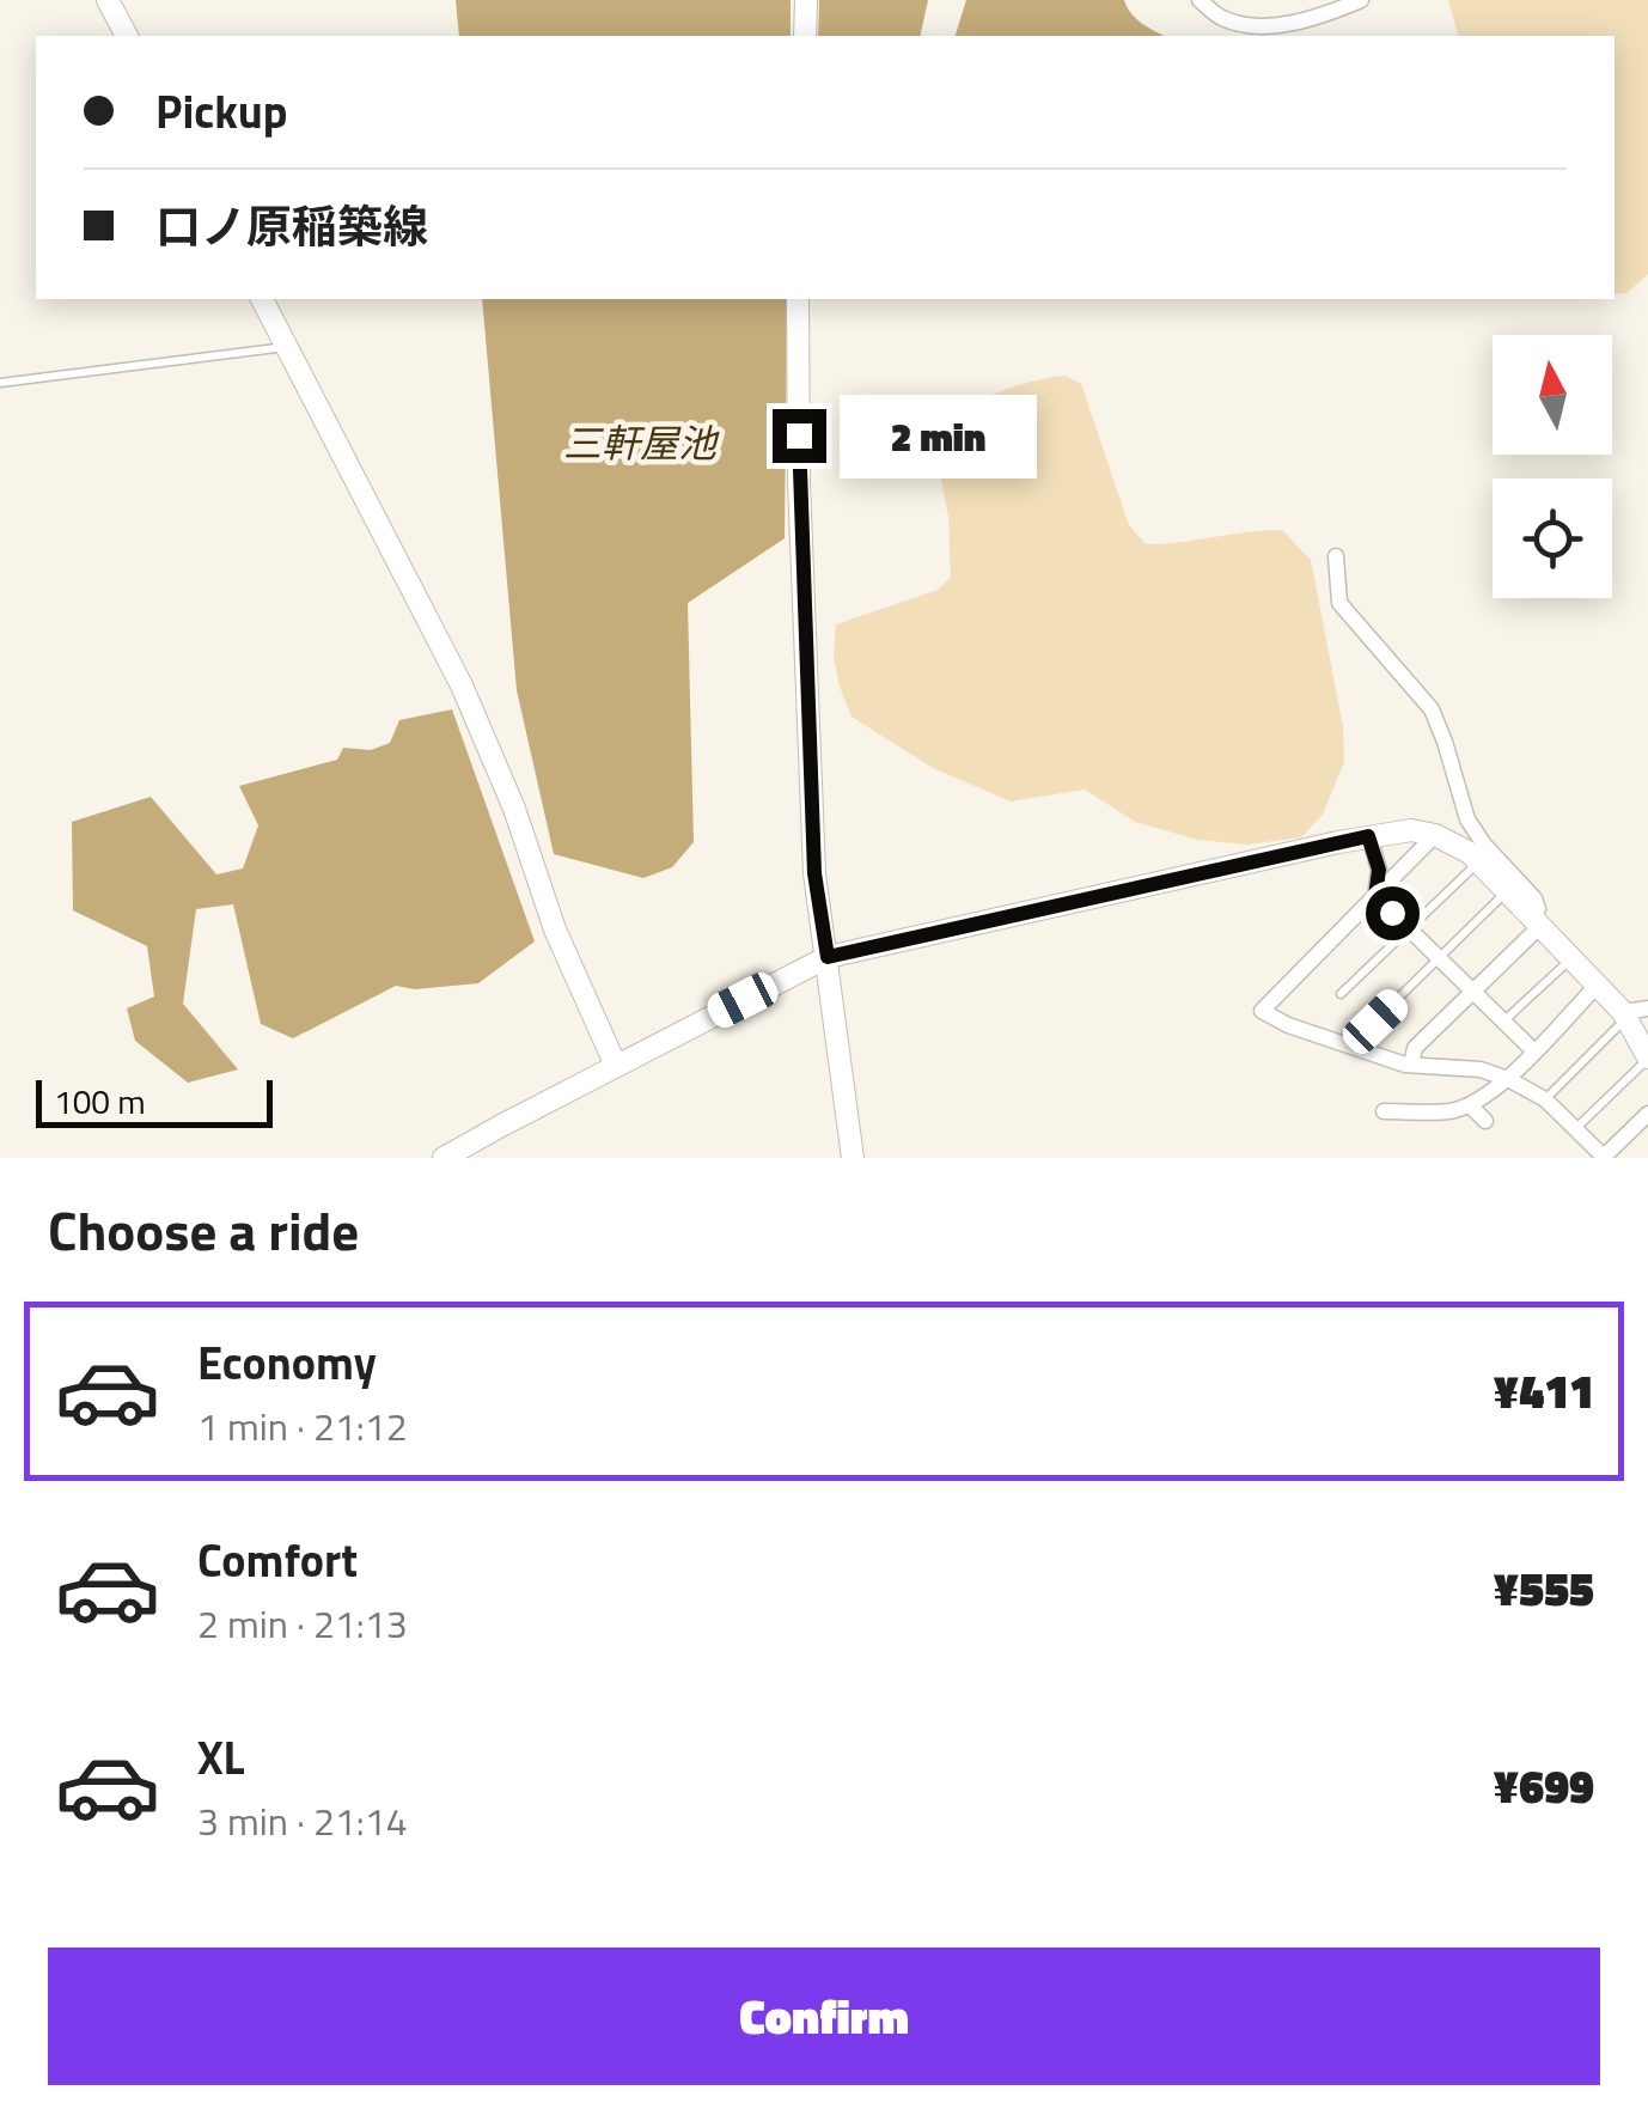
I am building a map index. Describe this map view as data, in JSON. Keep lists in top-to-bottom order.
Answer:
{
  "water": ["三軒屋池"],
  "scale_bar": "100 m",
  "north": "top",
  "page": {
    "banner": ["Pickup", "口ノ原稲築線"],
    "bubble": "2 min",
    "scale": "100 m",
    "heading": "Choose a ride",
    "list": [
      {
        "name": "Economy",
        "note": "1 min · 21:12",
        "value": "¥411"
      },
      {
        "name": "Comfort",
        "note": "2 min · 21:13",
        "value": "¥555"
      },
      {
        "name": "XL",
        "note": "3 min · 21:14",
        "value": "¥699"
      }
    ],
    "buttons": "Confirm"
  }
}
